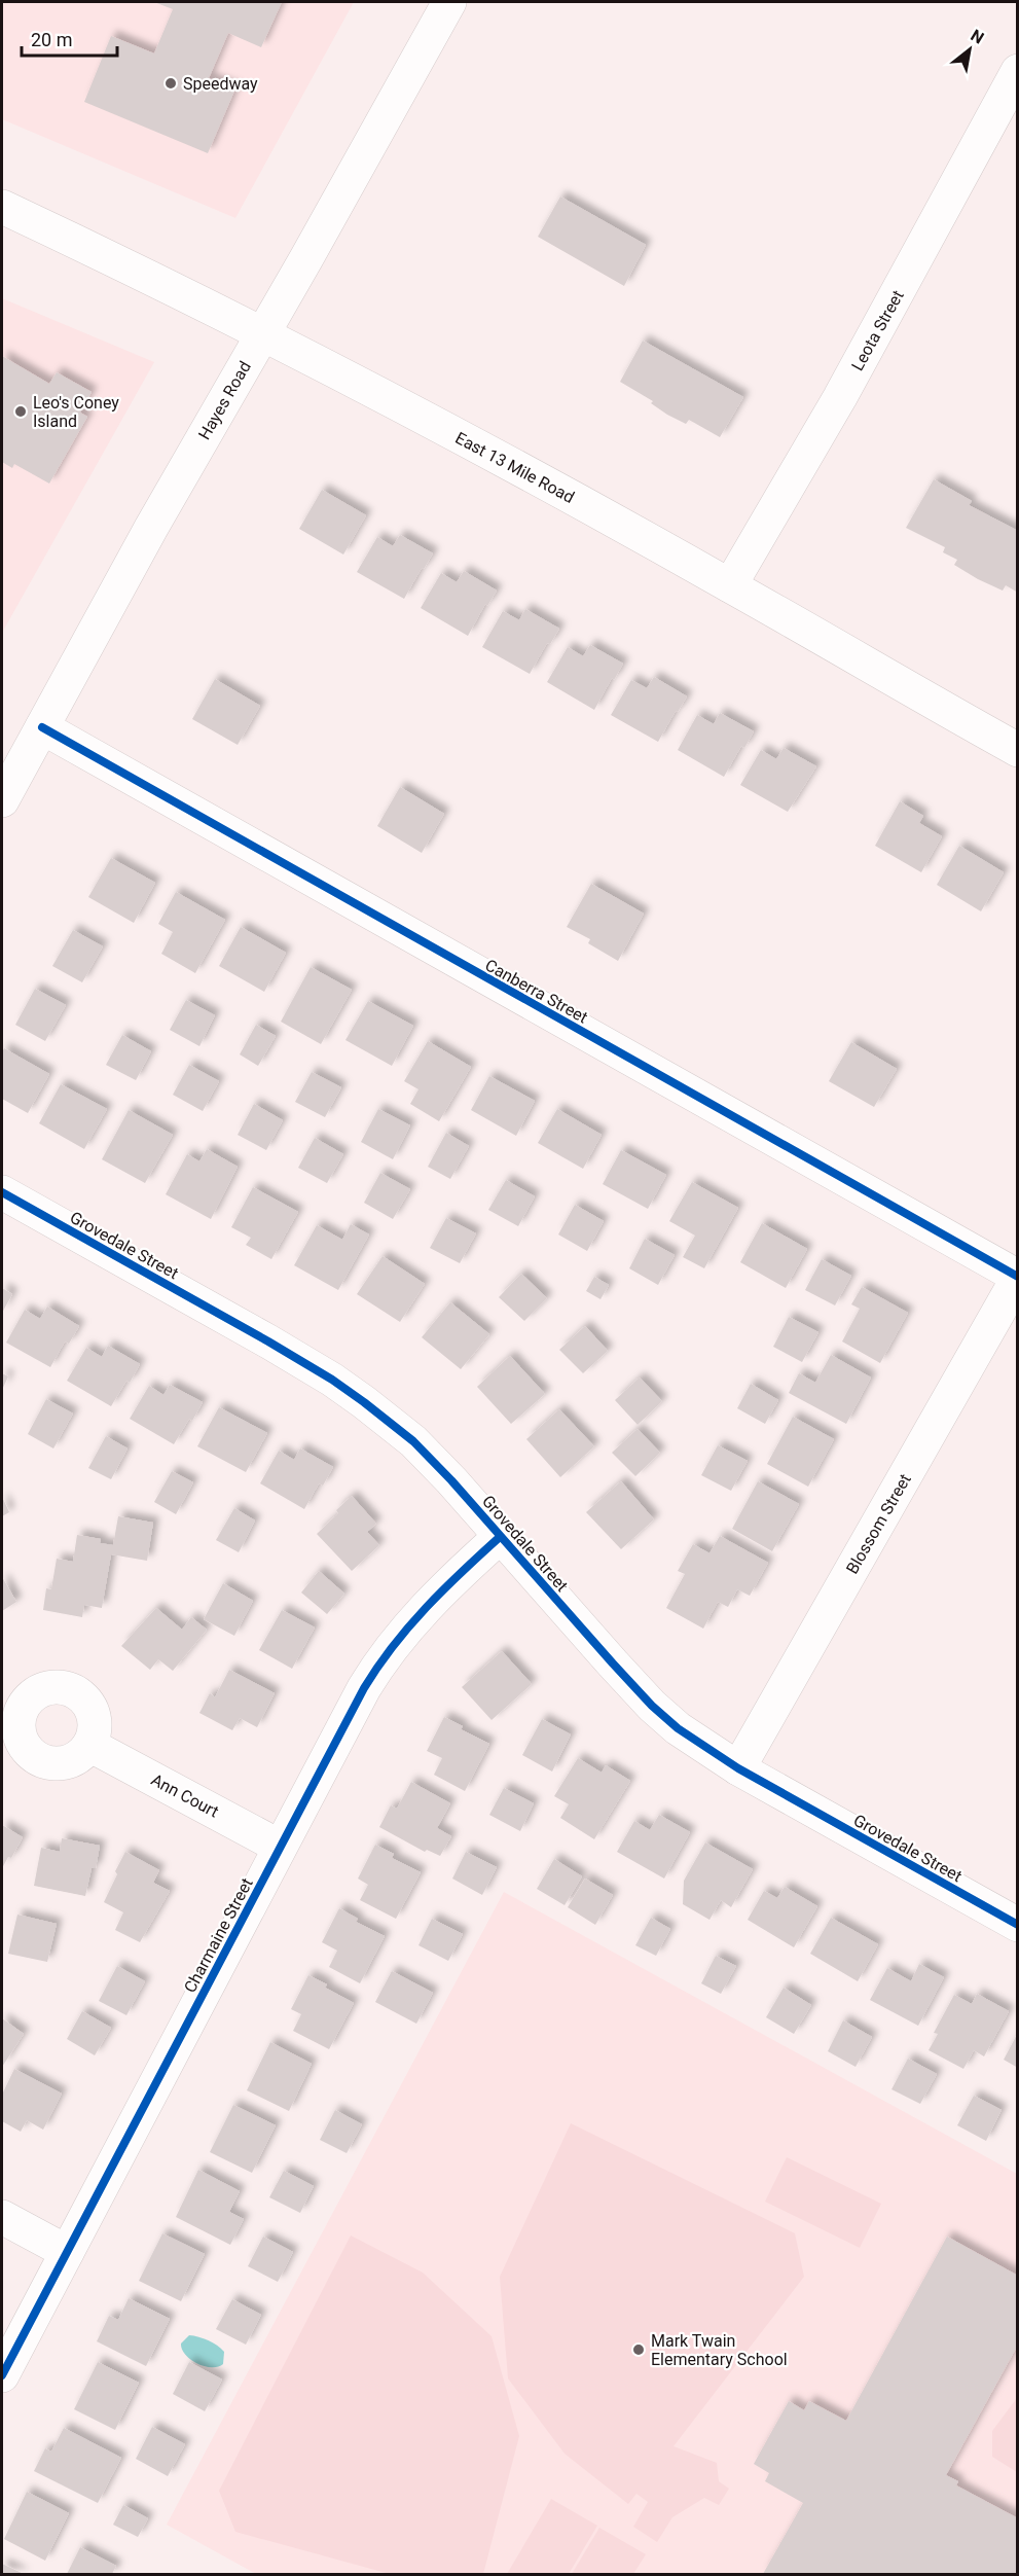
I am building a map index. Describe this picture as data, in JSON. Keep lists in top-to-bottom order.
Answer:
{
  "streets": {
    "street": [
      "Leota Street",
      "Hayes Road",
      "East 13 Mile Road",
      "Canberra Street",
      "Grovedale Street",
      "Blossom Street",
      "Ann Court",
      "Charmaine Street"
    ]
  },
  "crossings": [
    ["Leota Street", "East 13 Mile Road"],
    ["Hayes Road", "East 13 Mile Road"],
    ["Hayes Road", "Canberra Street"],
    ["Canberra Street", "Blossom Street"],
    ["Grovedale Street", "Blossom Street"],
    ["Grovedale Street", "Charmaine Street"],
    ["Ann Court", "Charmaine Street"]
  ],
  "places": ["Speedway", "Leo's Coney Island", "Mark Twain Elementary School"],
  "scale_bar": "20 m",
  "north": "top right"
}
